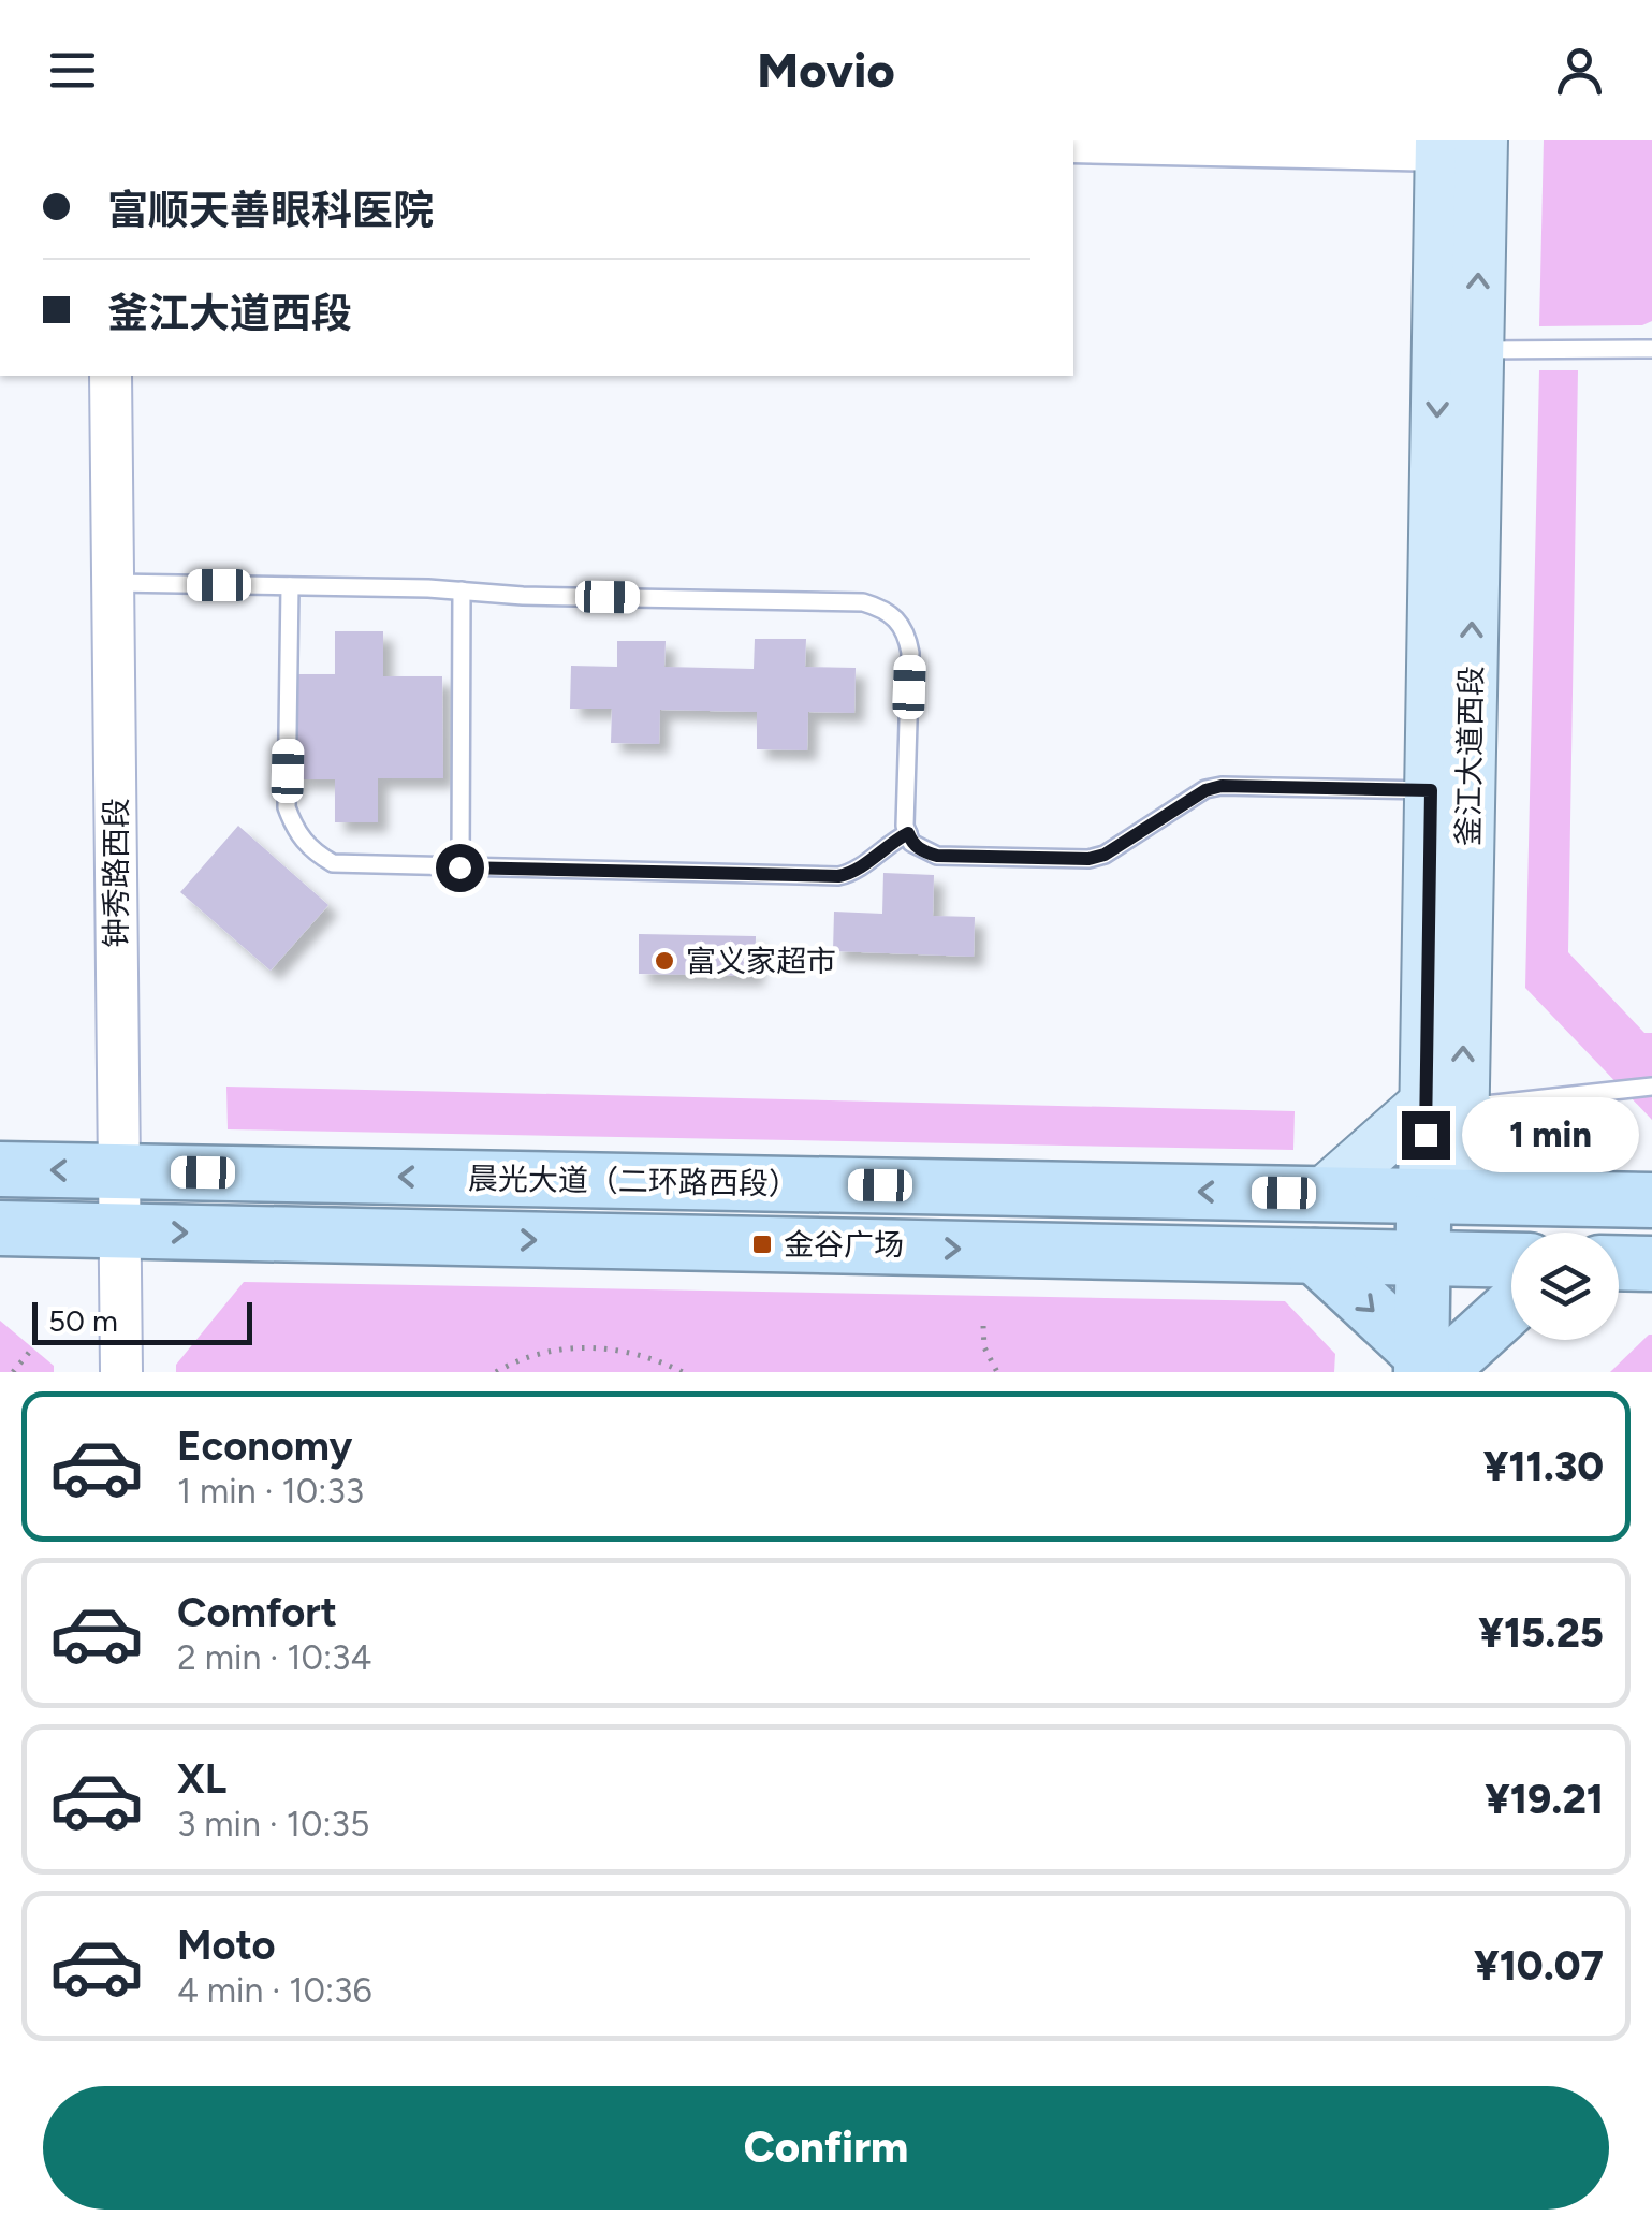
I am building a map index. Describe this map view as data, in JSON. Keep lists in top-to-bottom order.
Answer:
{
  "streets": {
    "highway": ["釜江大道西段", "晨光大道（二环路西段）"],
    "street": ["钟秀路西段"]
  },
  "crossings": [
    ["釜江大道西段", "晨光大道（二环路西段）"],
    ["钟秀路西段", "晨光大道（二环路西段）"]
  ],
  "places": {
    "other": ["富义家超市"],
    "transit": ["金谷广场"]
  },
  "scale_bar": "50 m",
  "page": {
    "header": "Movio",
    "banner": ["富顺天善眼科医院", "釜江大道西段"],
    "bubble": "1 min",
    "scale": "50 m",
    "list": [
      {
        "name": "Economy",
        "note": "1 min · 10:33",
        "value": "¥11.30"
      },
      {
        "name": "Comfort",
        "note": "2 min · 10:34",
        "value": "¥15.25"
      },
      {
        "name": "XL",
        "note": "3 min · 10:35",
        "value": "¥19.21"
      },
      {
        "name": "Moto",
        "note": "4 min · 10:36",
        "value": "¥10.07"
      }
    ],
    "buttons": "Confirm"
  }
}
